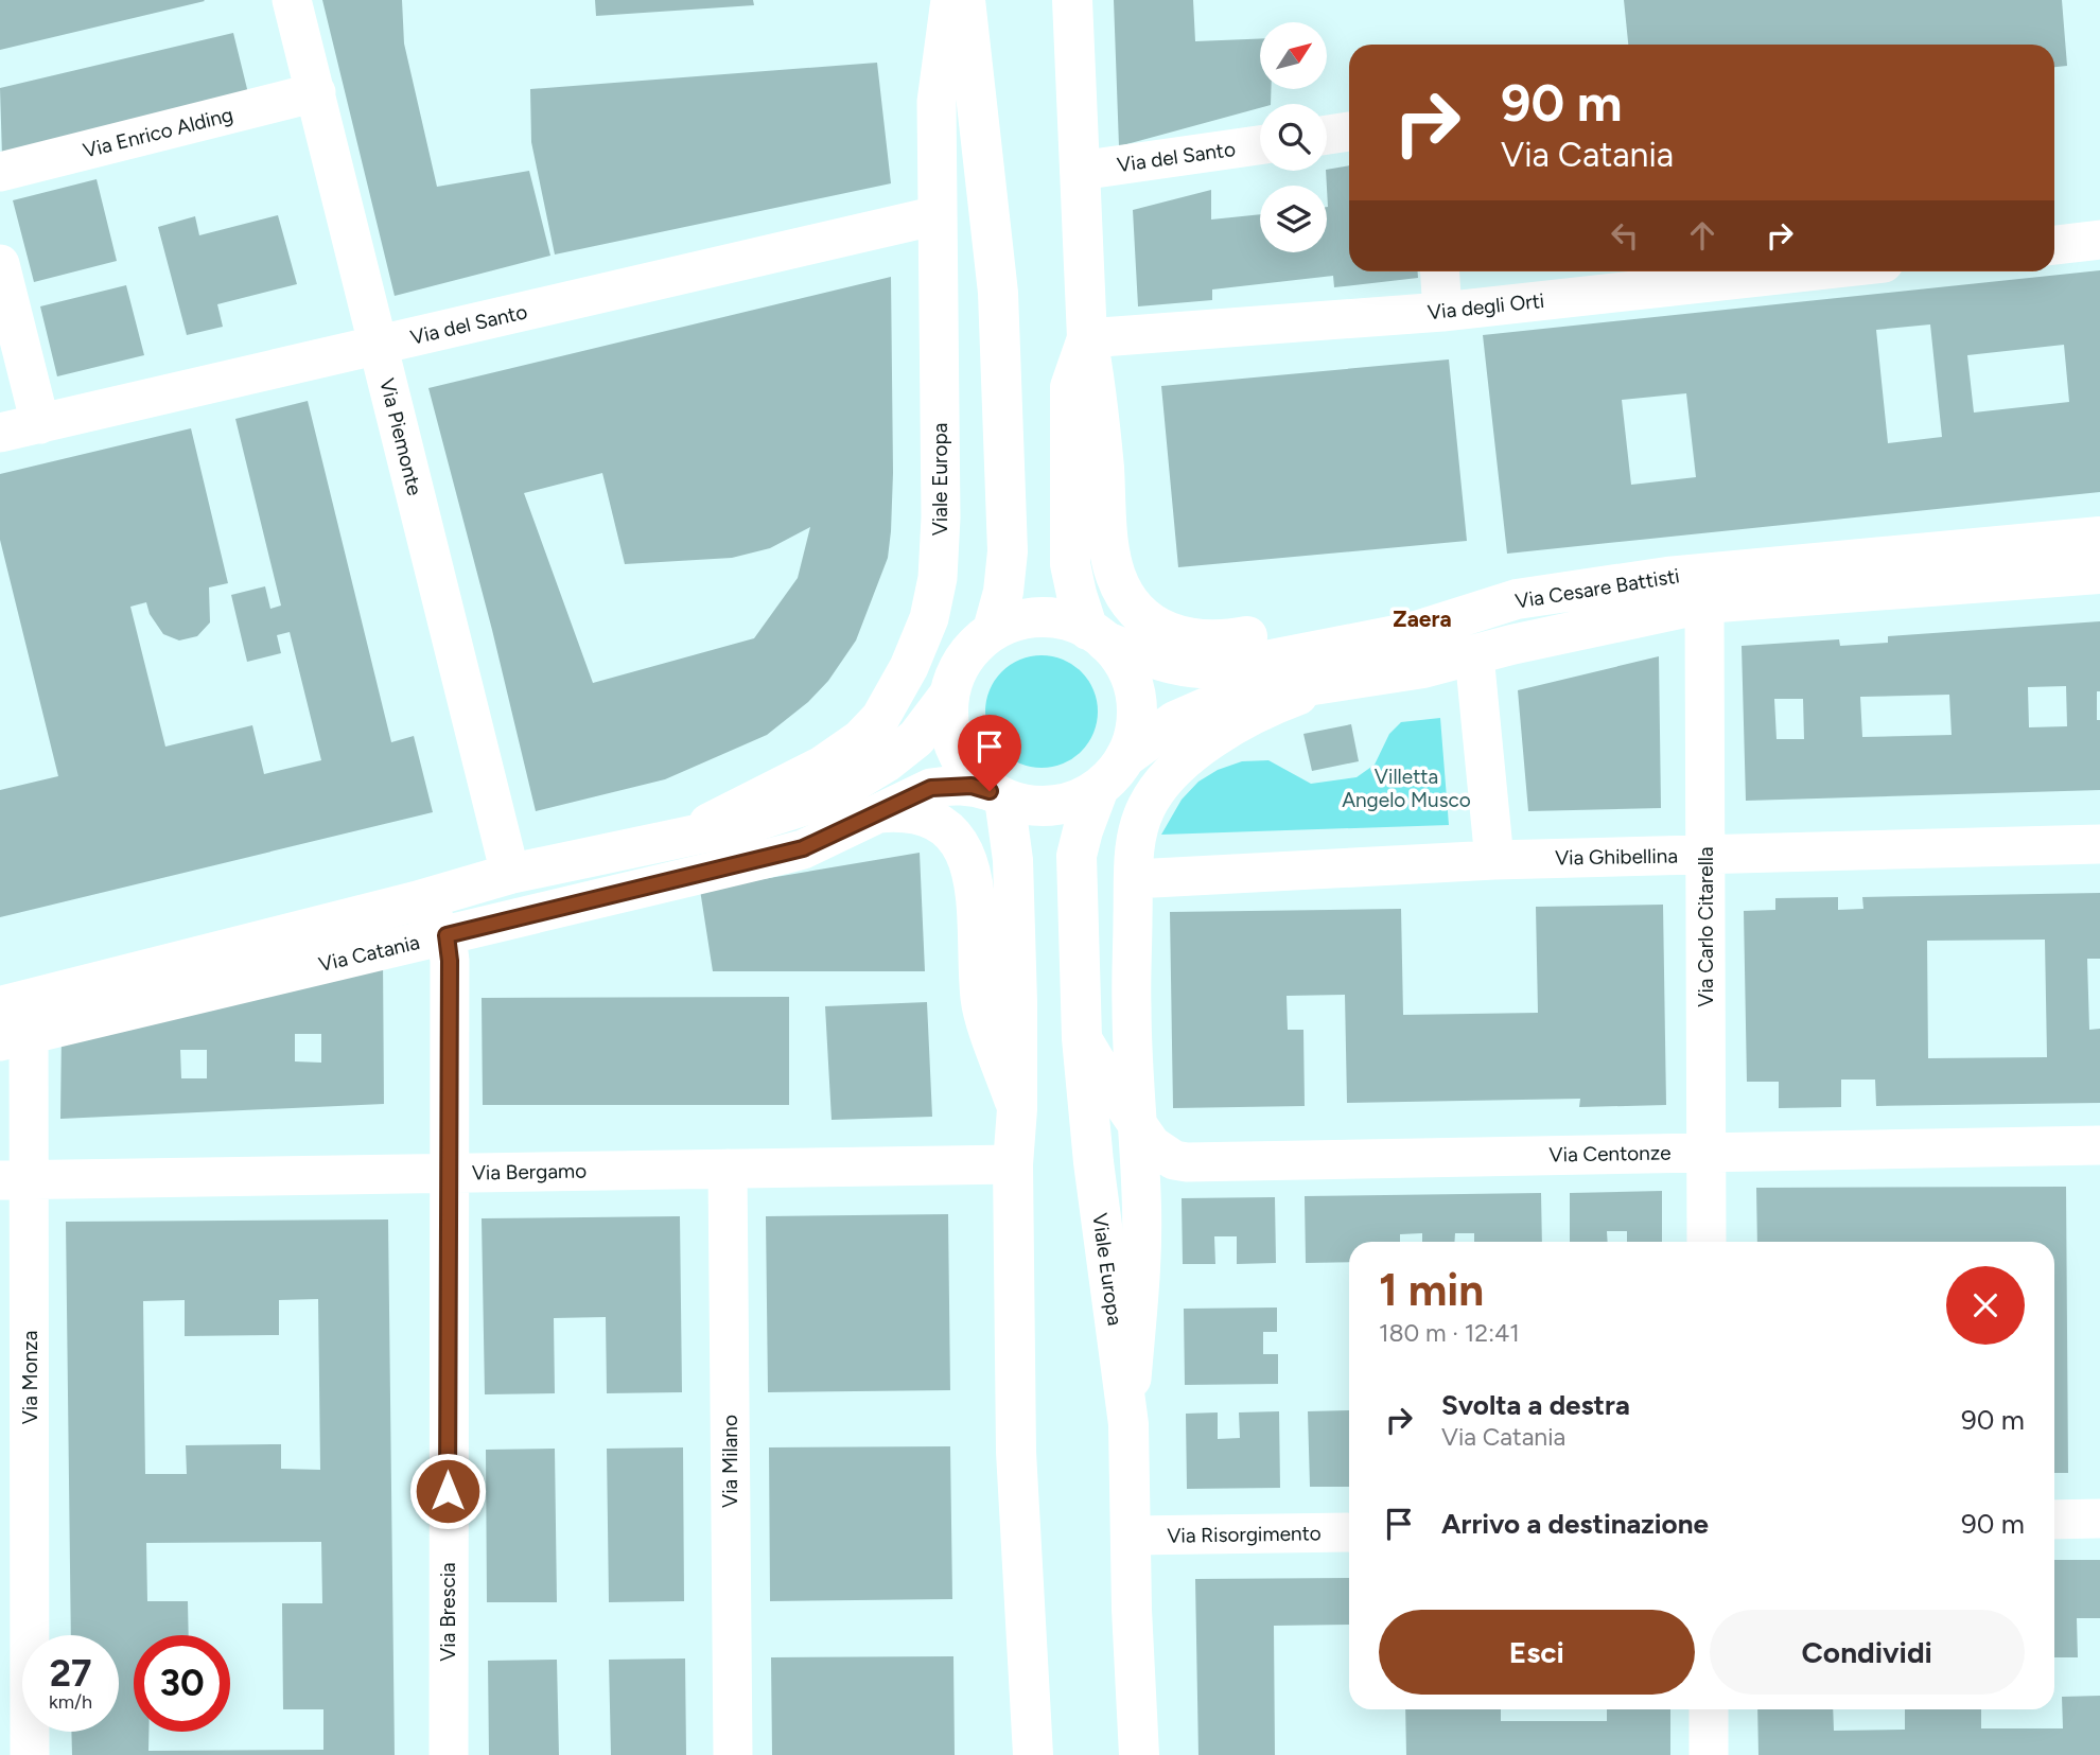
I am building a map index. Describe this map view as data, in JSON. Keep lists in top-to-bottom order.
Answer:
{
  "streets": {
    "main road": ["Viale Europa", "Via Cesare Battisti", "Via Catania"],
    "street": [
      "Via Enrico Alding",
      "Via del Santo",
      "Via degli Orti",
      "Via Piemonte",
      "Via Ghibellina",
      "Via Carlo Citarella",
      "Via Centonze",
      "Via Bergamo",
      "Via Monza",
      "Via Milano",
      "Via Risorgimento",
      "Via Brescia"
    ]
  },
  "crossings": [
    ["Via Enrico Alding", "Via Piemonte"],
    ["Via del Santo", "Via Piemonte"],
    ["Via del Santo", "Viale Europa"],
    ["Via Piemonte", "Via Catania"],
    ["Viale Europa", "Via Cesare Battisti"],
    ["Viale Europa", "Via Catania"],
    ["Viale Europa", "Via Centonze"],
    ["Viale Europa", "Via Risorgimento"],
    ["Via Cesare Battisti", "Via Carlo Citarella"],
    ["Via Cesare Battisti", "Via Catania"],
    ["Via Ghibellina", "Via Carlo Citarella"],
    ["Via Carlo Citarella", "Via Centonze"],
    ["Via Catania", "Via Monza"],
    ["Via Catania", "Via Brescia"],
    ["Via Bergamo", "Via Monza"],
    ["Via Bergamo", "Via Milano"],
    ["Via Bergamo", "Via Brescia"]
  ],
  "districts": ["Zaera"],
  "parks": ["Villetta Angelo Musco"],
  "north": "top right",
  "page": {
    "turn": ["90 m", "Via Catania"],
    "heading": ["1 min", "180 m · 12:41"],
    "list": [
      {
        "name": "Svolta a destra",
        "note": "Via Catania",
        "value": "90 m"
      },
      {
        "name": "Arrivo a destinazione",
        "value": "90 m"
      }
    ],
    "buttons": ["Esci", "Condividi"],
    "speed": "27 km/h",
    "limit": "30"
  }
}
